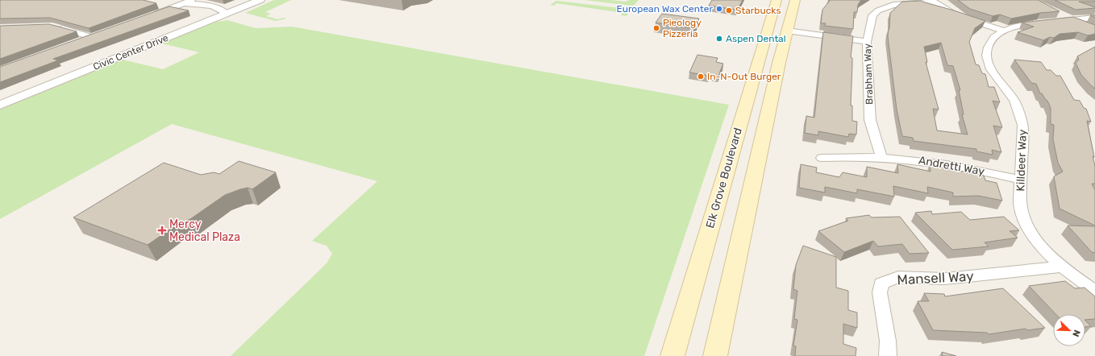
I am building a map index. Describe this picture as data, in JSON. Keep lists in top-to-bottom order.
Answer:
{
  "streets": {
    "main road": ["Elk Grove Boulevard"],
    "street": [
      "Civic Center Drive",
      "Brabham Way",
      "Killdeer Way",
      "Andretti Way",
      "Mansell Way"
    ]
  },
  "crossings": [
    ["Brabham Way", "Andretti Way"],
    ["Killdeer Way", "Andretti Way"],
    ["Killdeer Way", "Mansell Way"]
  ],
  "places": {
    "other": [
      "European Wax Center",
      "Starbucks",
      "Pieology Pizzeria",
      "Aspen Dental",
      "In-N-Out Burger"
    ],
    "health": ["Mercy Medical Plaza"]
  },
  "north": "bottom right"
}
